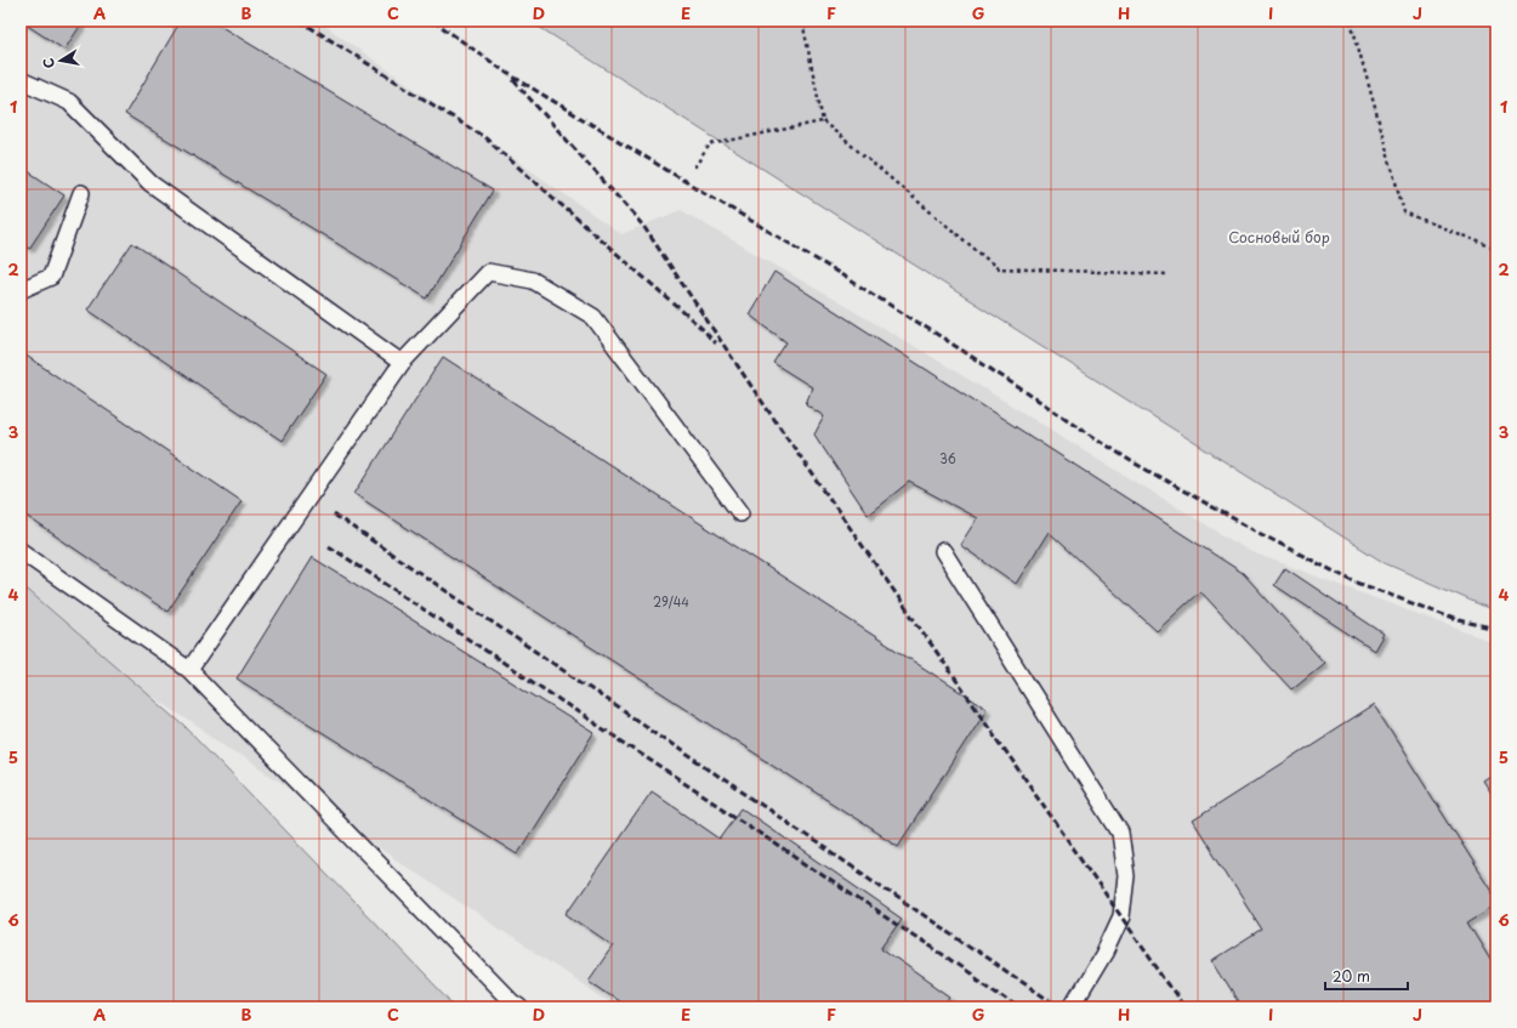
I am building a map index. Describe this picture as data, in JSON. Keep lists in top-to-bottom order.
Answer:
{
  "parks": ["Сосновый бор"],
  "house_numbers": ["36", "29/44"],
  "scale_bar": "20 m",
  "north": "left",
  "grid": {
    "columns": [
      "A",
      "B",
      "C",
      "D",
      "E",
      "F",
      "G",
      "H",
      "I",
      "J"
    ],
    "rows": [
      "1",
      "2",
      "3",
      "4",
      "5",
      "6"
    ]
  }
}
